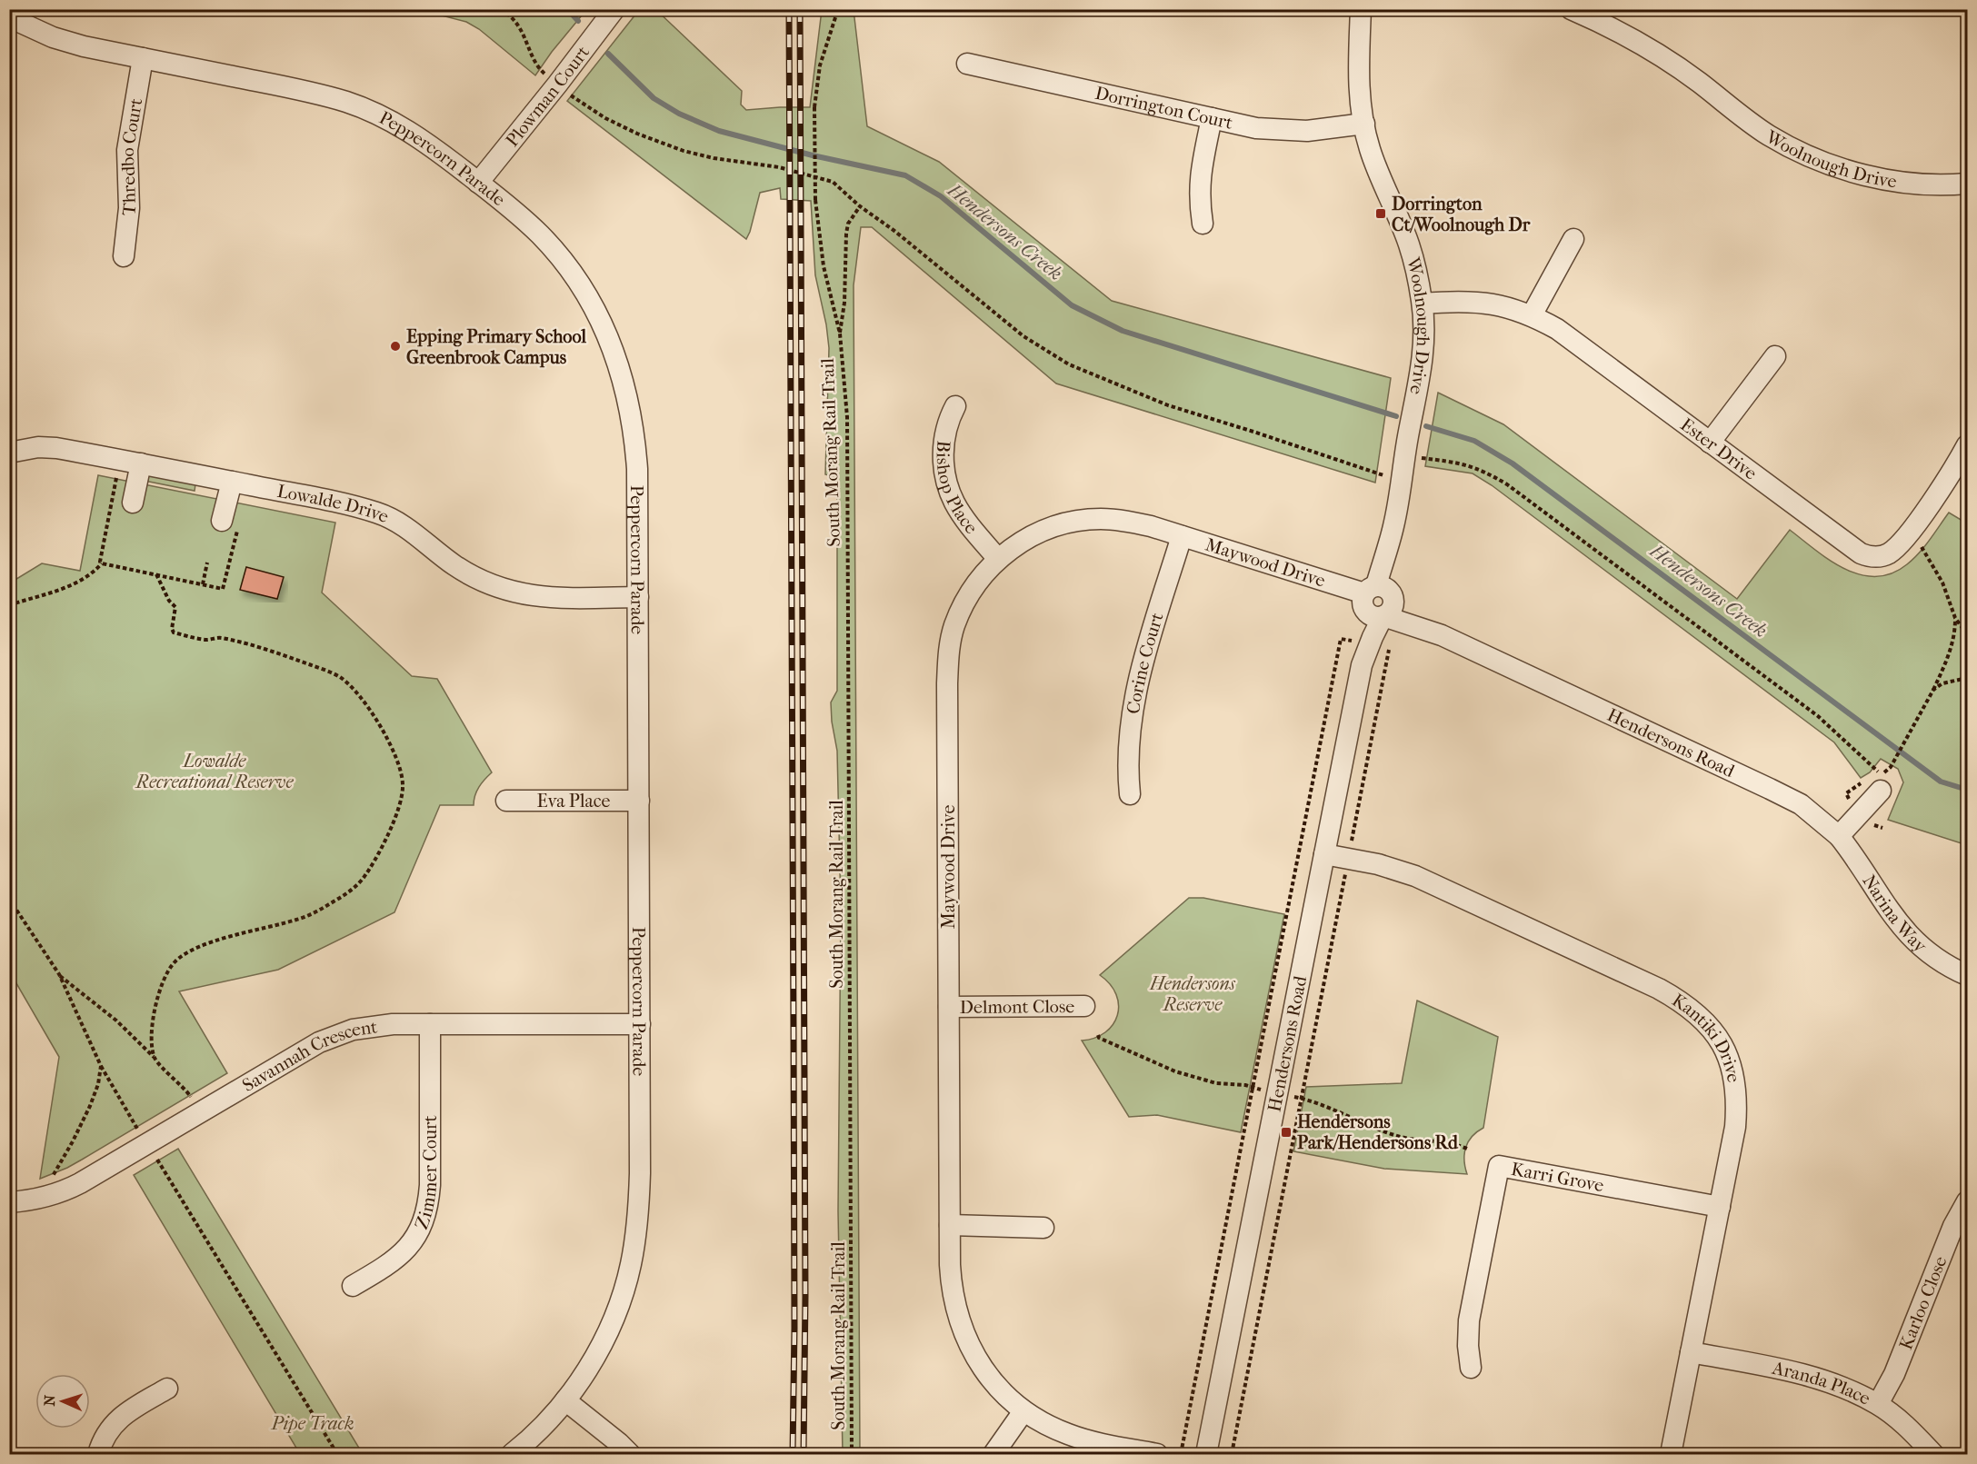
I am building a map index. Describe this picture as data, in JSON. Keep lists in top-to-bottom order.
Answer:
{
  "streets": {
    "street": [
      "Plowman Court",
      "Dorrington Court",
      "Woolnough Drive",
      "Thredbo Court",
      "Peppercorn Parade",
      "Ester Drive",
      "Bishop Place",
      "Lowalde Drive",
      "Maywood Drive",
      "Corine Court",
      "Hendersons Road",
      "Eva Place",
      "Narina Way",
      "Delmont Close",
      "Kantiki Drive",
      "Savannah Crescent",
      "Zimmer Court",
      "Karri Grove",
      "Karloo Close",
      "Aranda Place"
    ],
    "path": ["South Morang Rail Trail"]
  },
  "crossings": [
    ["Plowman Court", "Peppercorn Parade"],
    ["Dorrington Court", "Woolnough Drive"],
    ["Woolnough Drive", "Ester Drive"],
    ["Woolnough Drive", "Maywood Drive"],
    ["Woolnough Drive", "Hendersons Road"],
    ["Thredbo Court", "Peppercorn Parade"],
    ["Peppercorn Parade", "Lowalde Drive"],
    ["Peppercorn Parade", "Eva Place"],
    ["Peppercorn Parade", "Savannah Crescent"],
    ["Bishop Place", "Maywood Drive"],
    ["Maywood Drive", "Corine Court"],
    ["Maywood Drive", "Hendersons Road"],
    ["Maywood Drive", "Delmont Close"],
    ["Hendersons Road", "Narina Way"],
    ["Hendersons Road", "Kantiki Drive"],
    ["Kantiki Drive", "Karri Grove"],
    ["Kantiki Drive", "Aranda Place"],
    ["Savannah Crescent", "Zimmer Court"],
    ["Karloo Close", "Aranda Place"]
  ],
  "water": ["Hendersons Creek"],
  "parks": ["Lowalde Recreational Reserve", "Hendersons Reserve", "Pipe Track"],
  "places": {
    "transit": ["Dorrington Ct/Woolnough Dr", "Hendersons Park/Hendersons Rd"],
    "other": ["Epping Primary School Greenbrook Campus"]
  },
  "north": "left"
}
